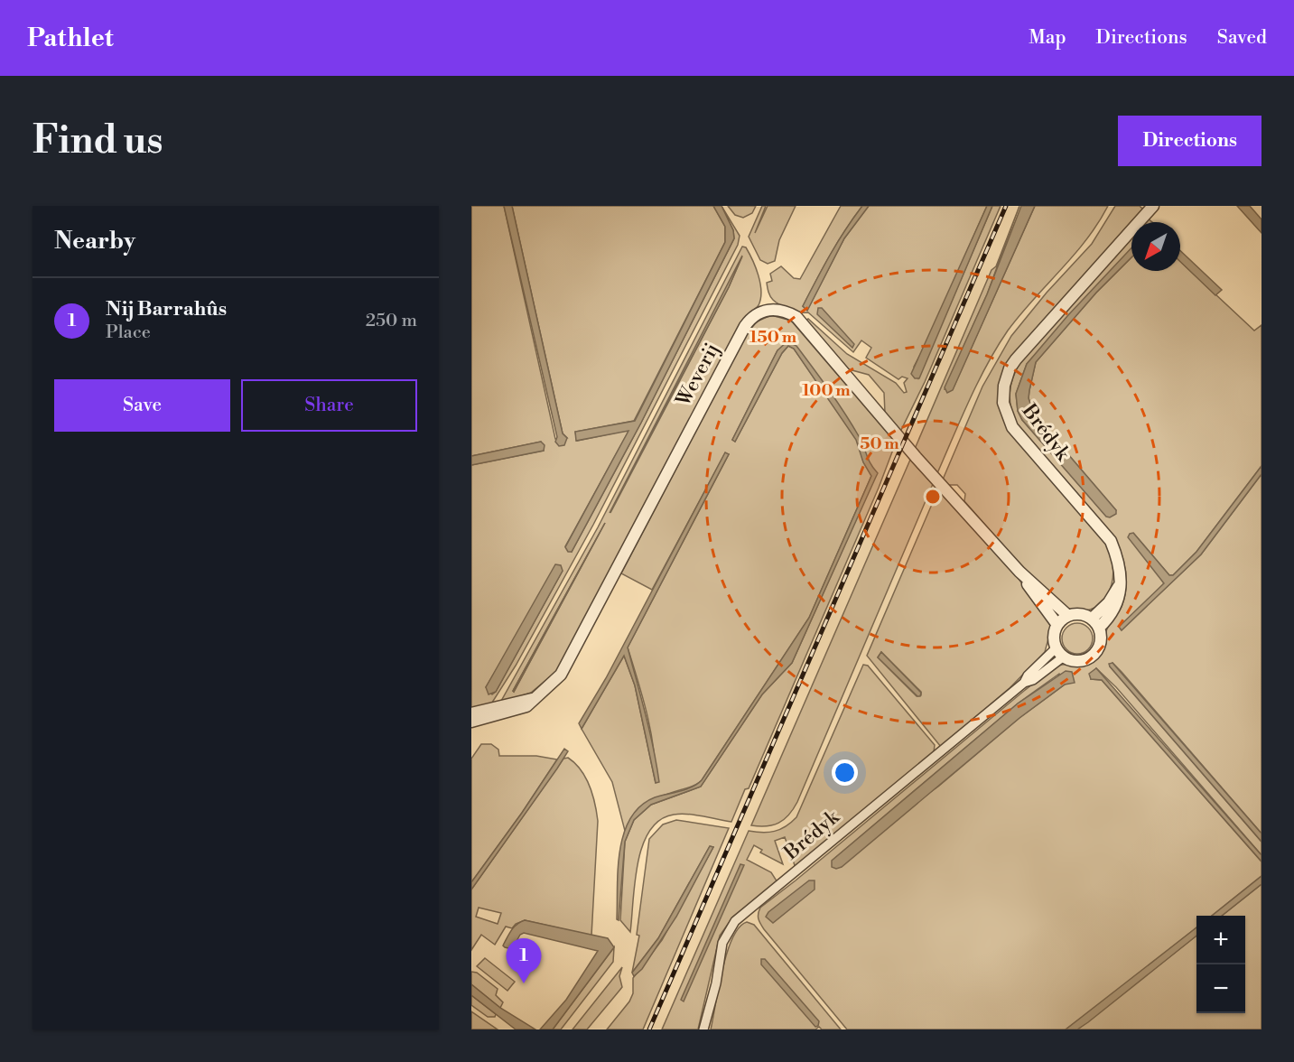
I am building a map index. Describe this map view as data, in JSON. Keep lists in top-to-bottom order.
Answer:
{
  "streets": {
    "street": ["Weverij", "Brédyk"]
  },
  "crossings": [
    ["Weverij", "Brédyk"]
  ],
  "north": "bottom left",
  "page": {
    "header": "Pathlet",
    "nav": ["Map", "Directions", "Saved"],
    "buttons": [
      "Directions",
      ["Save", "Share"]
    ],
    "title": "Find us",
    "heading": "Nearby",
    "list": [
      {
        "mark": "1",
        "name": "Nij Barrahûs",
        "note": "Place",
        "value": "250 m"
      }
    ],
    "map_buttons": ["+", "−"],
    "pins": "1"
  },
  "rings": ["150 m", "100 m", "50 m"]
}
